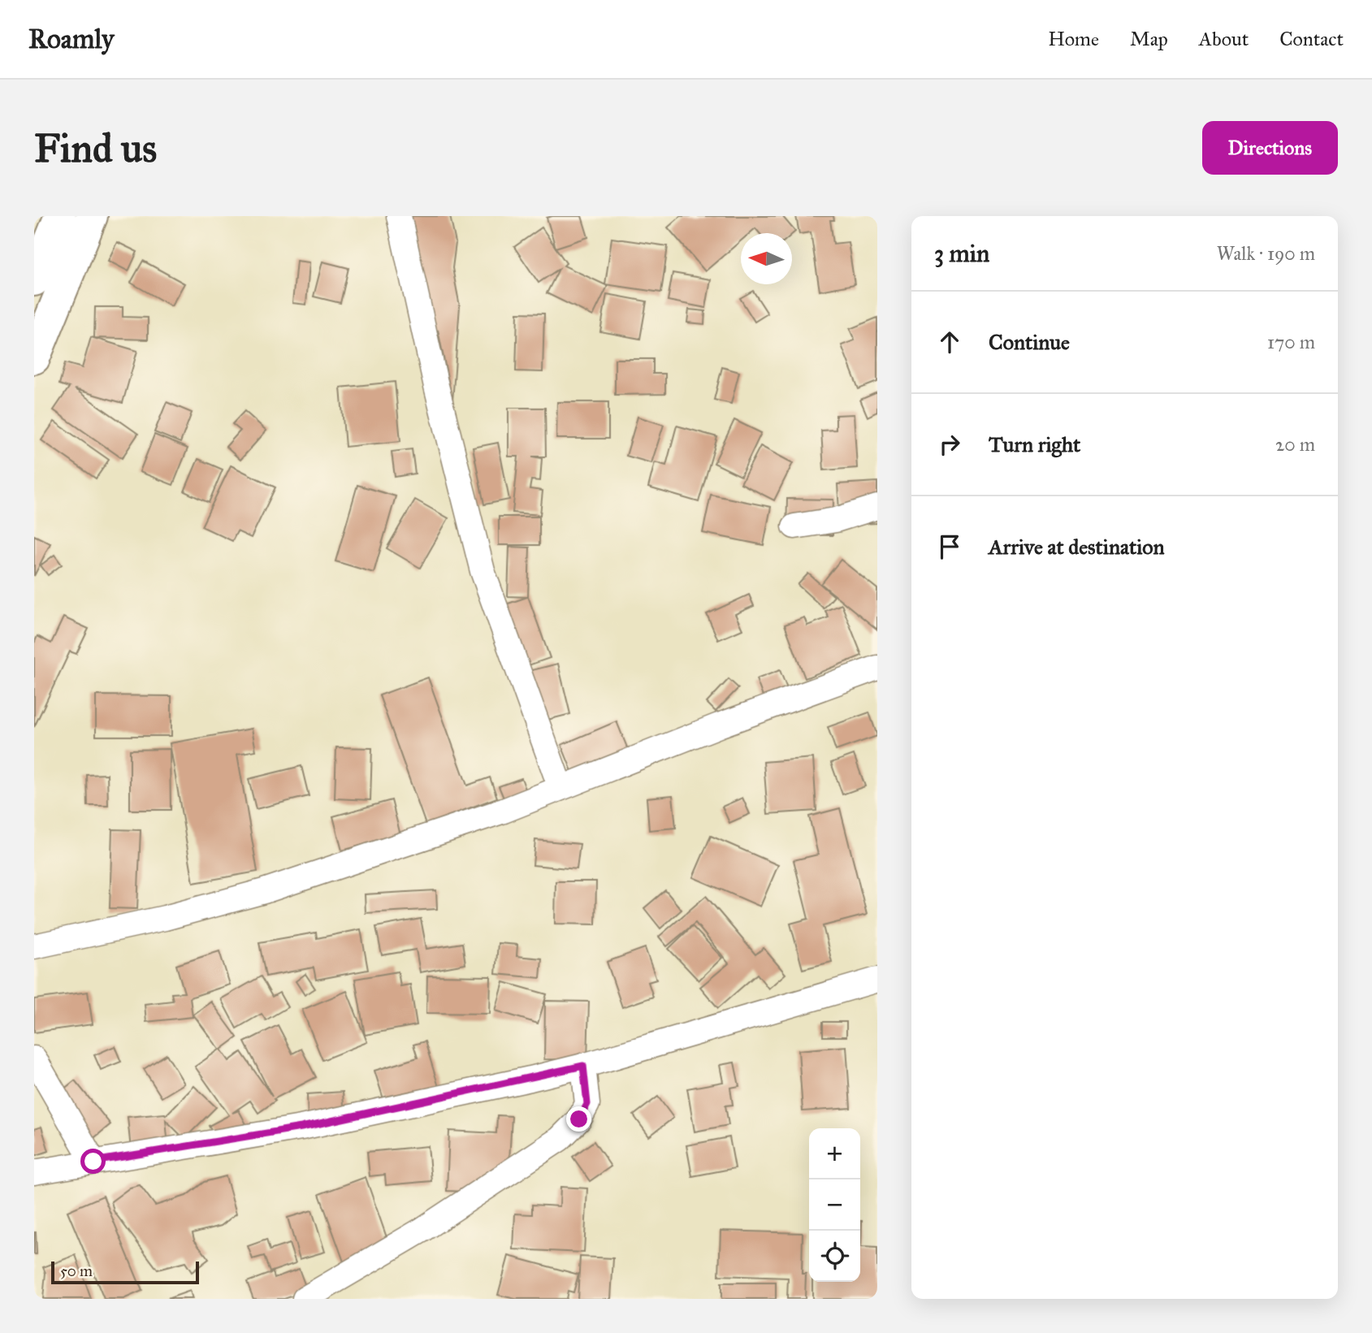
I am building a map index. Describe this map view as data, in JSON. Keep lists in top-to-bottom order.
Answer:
{
  "scale_bar": "50 m",
  "north": "left",
  "page": {
    "header": "Roamly",
    "nav": [
      "Home",
      "Map",
      "About",
      "Contact"
    ],
    "buttons": "Directions",
    "title": "Find us",
    "heading": ["3 min", "Walk · 190 m"],
    "list": [
      ["Continue", "170 m"],
      ["Turn right", "20 m"],
      "Arrive at destination"
    ],
    "map_buttons": ["+", "−"],
    "scale": "50 m"
  }
}
